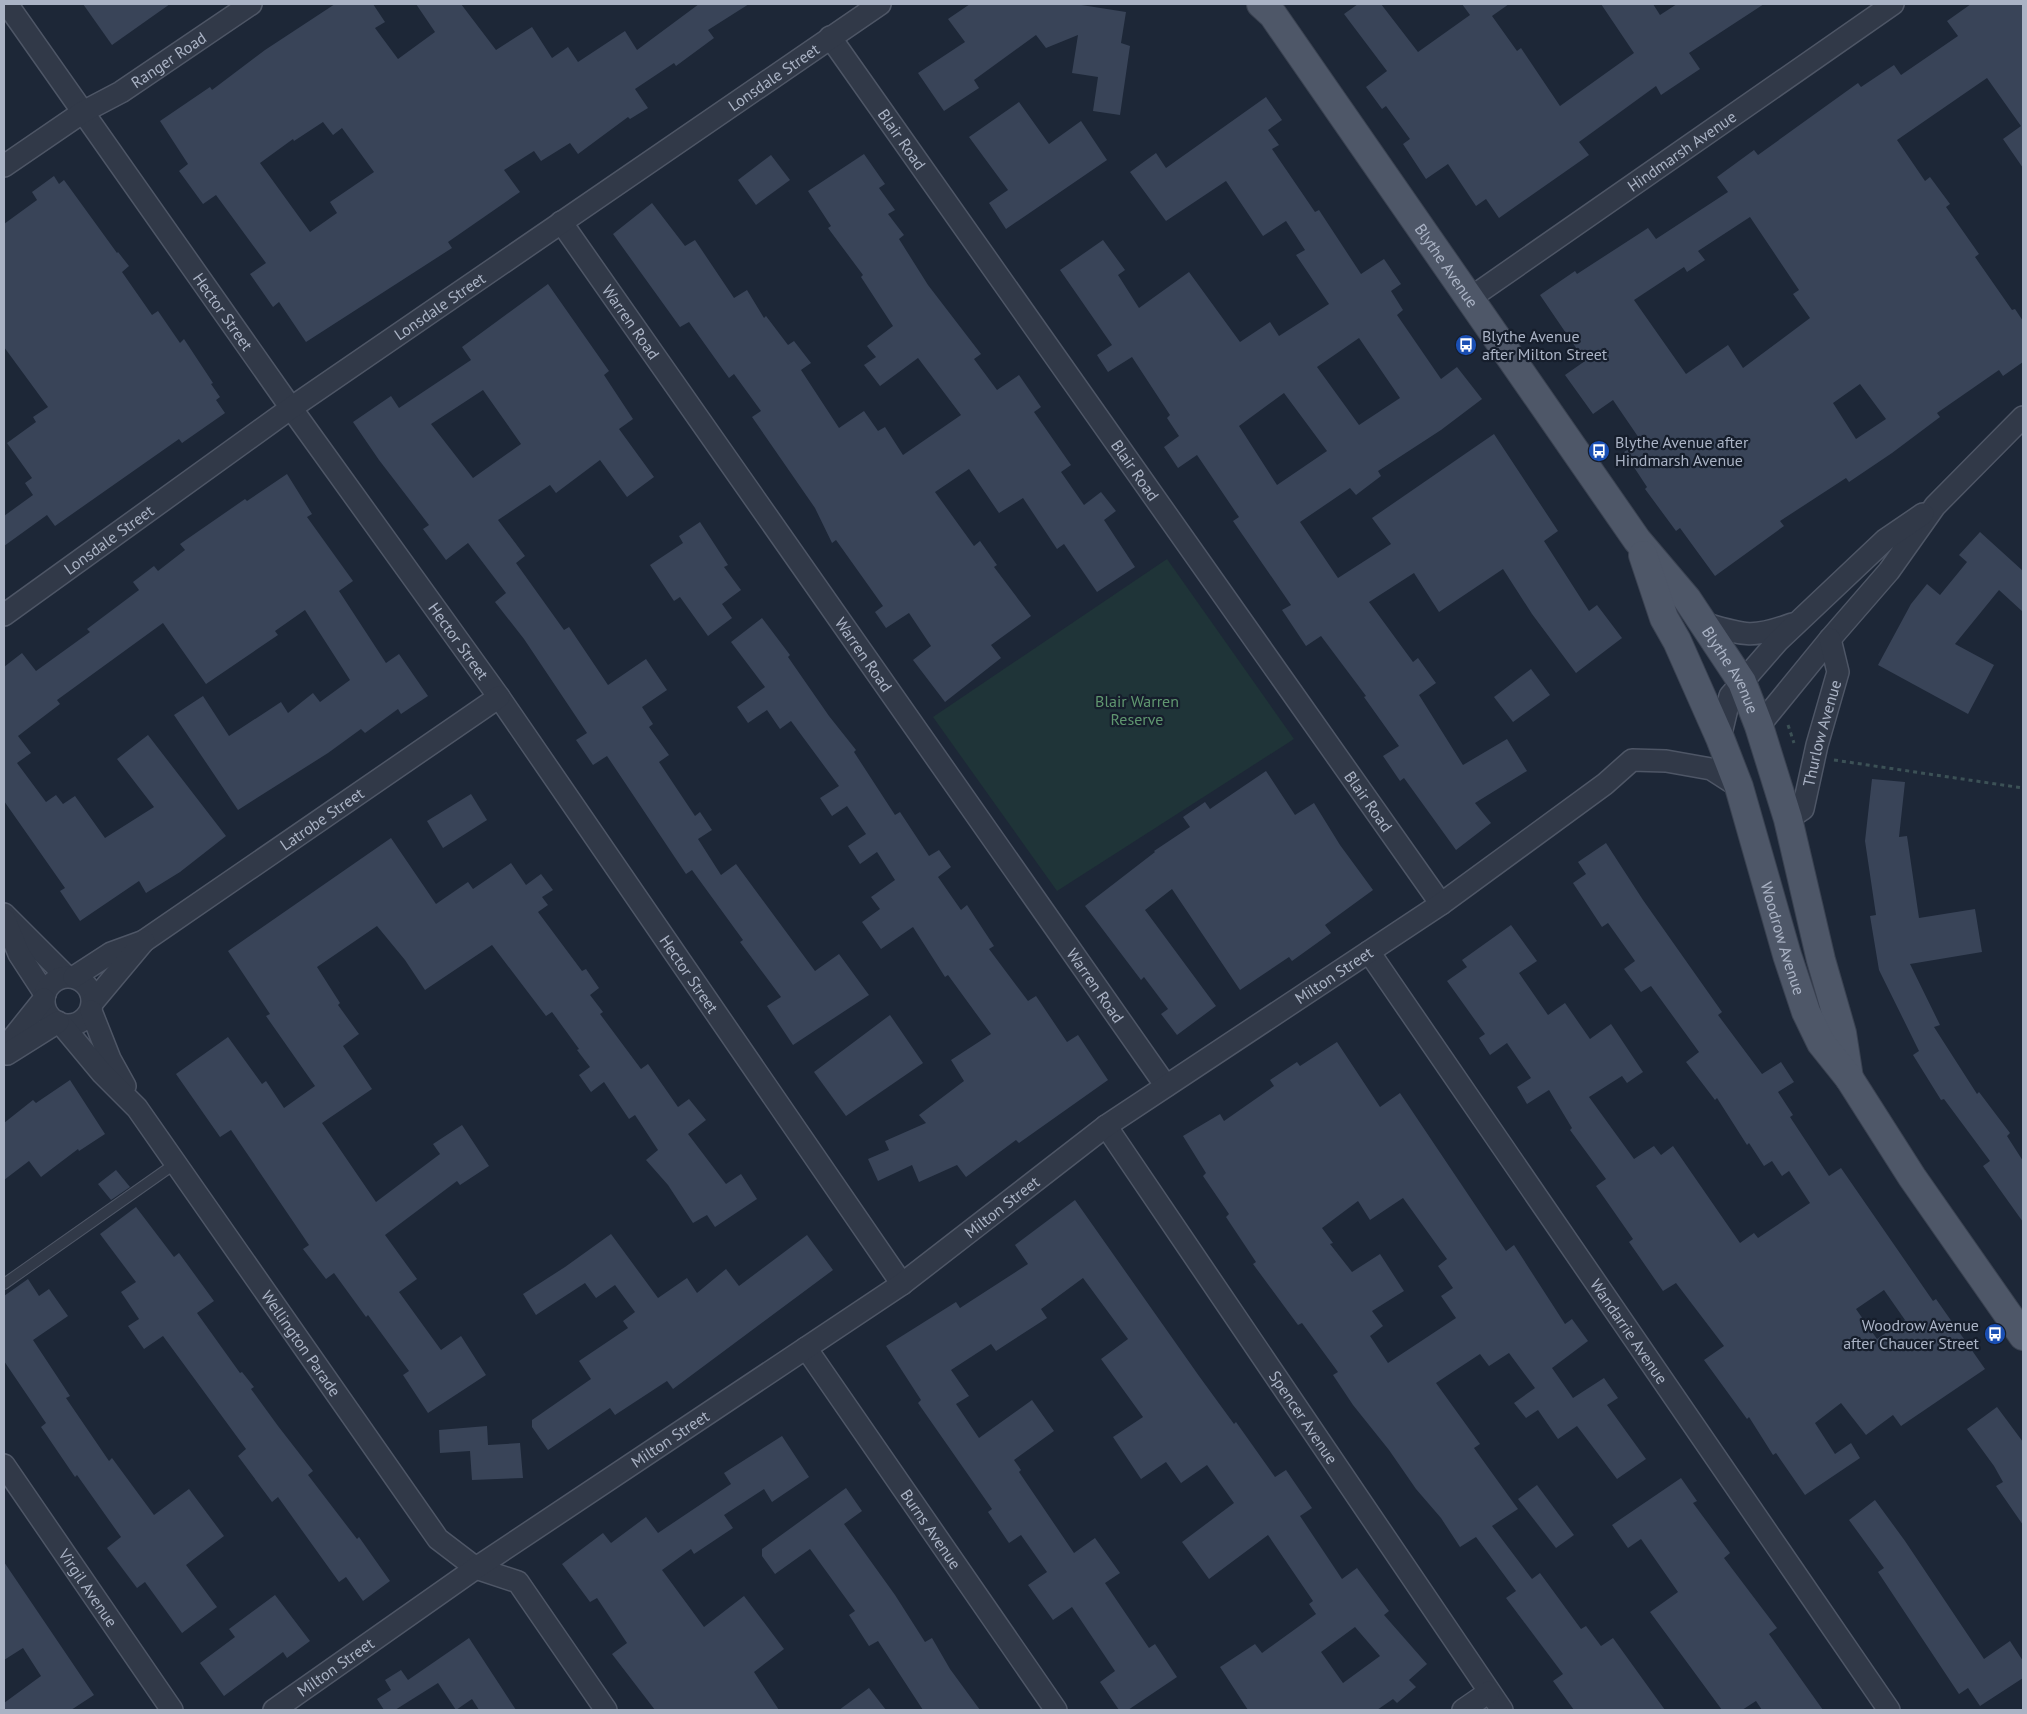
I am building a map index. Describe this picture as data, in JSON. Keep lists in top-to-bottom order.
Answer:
{
  "streets": {
    "main road": ["Blythe Avenue", "Woodrow Avenue"],
    "street": [
      "Ranger Road",
      "Lonsdale Street",
      "Blair Road",
      "Hindmarsh Avenue",
      "Hector Street",
      "Warren Road",
      "Thurlow Avenue",
      "Latrobe Street",
      "Milton Street",
      "Wandarrie Avenue",
      "Wellington Parade",
      "Spencer Avenue",
      "Burns Avenue",
      "Virgil Avenue"
    ]
  },
  "crossings": [
    ["Ranger Road", "Hector Street"],
    ["Lonsdale Street", "Blair Road"],
    ["Lonsdale Street", "Hector Street"],
    ["Lonsdale Street", "Warren Road"],
    ["Blair Road", "Milton Street"],
    ["Hindmarsh Avenue", "Blythe Avenue"],
    ["Blythe Avenue", "Thurlow Avenue"],
    ["Blythe Avenue", "Woodrow Avenue"],
    ["Blythe Avenue", "Milton Street"],
    ["Hector Street", "Latrobe Street"],
    ["Hector Street", "Milton Street"],
    ["Warren Road", "Milton Street"],
    ["Thurlow Avenue", "Woodrow Avenue"],
    ["Latrobe Street", "Wellington Parade"],
    ["Woodrow Avenue", "Milton Street"],
    ["Milton Street", "Wandarrie Avenue"],
    ["Milton Street", "Wellington Parade"],
    ["Milton Street", "Spencer Avenue"],
    ["Milton Street", "Burns Avenue"]
  ],
  "parks": ["Blair Warren Reserve"],
  "places": {
    "bus stop": ["Blythe Avenue after Milton Street", "Blythe Avenue after Hindmarsh Avenue", "Woodrow Avenue after Chaucer Street"]
  }
}
